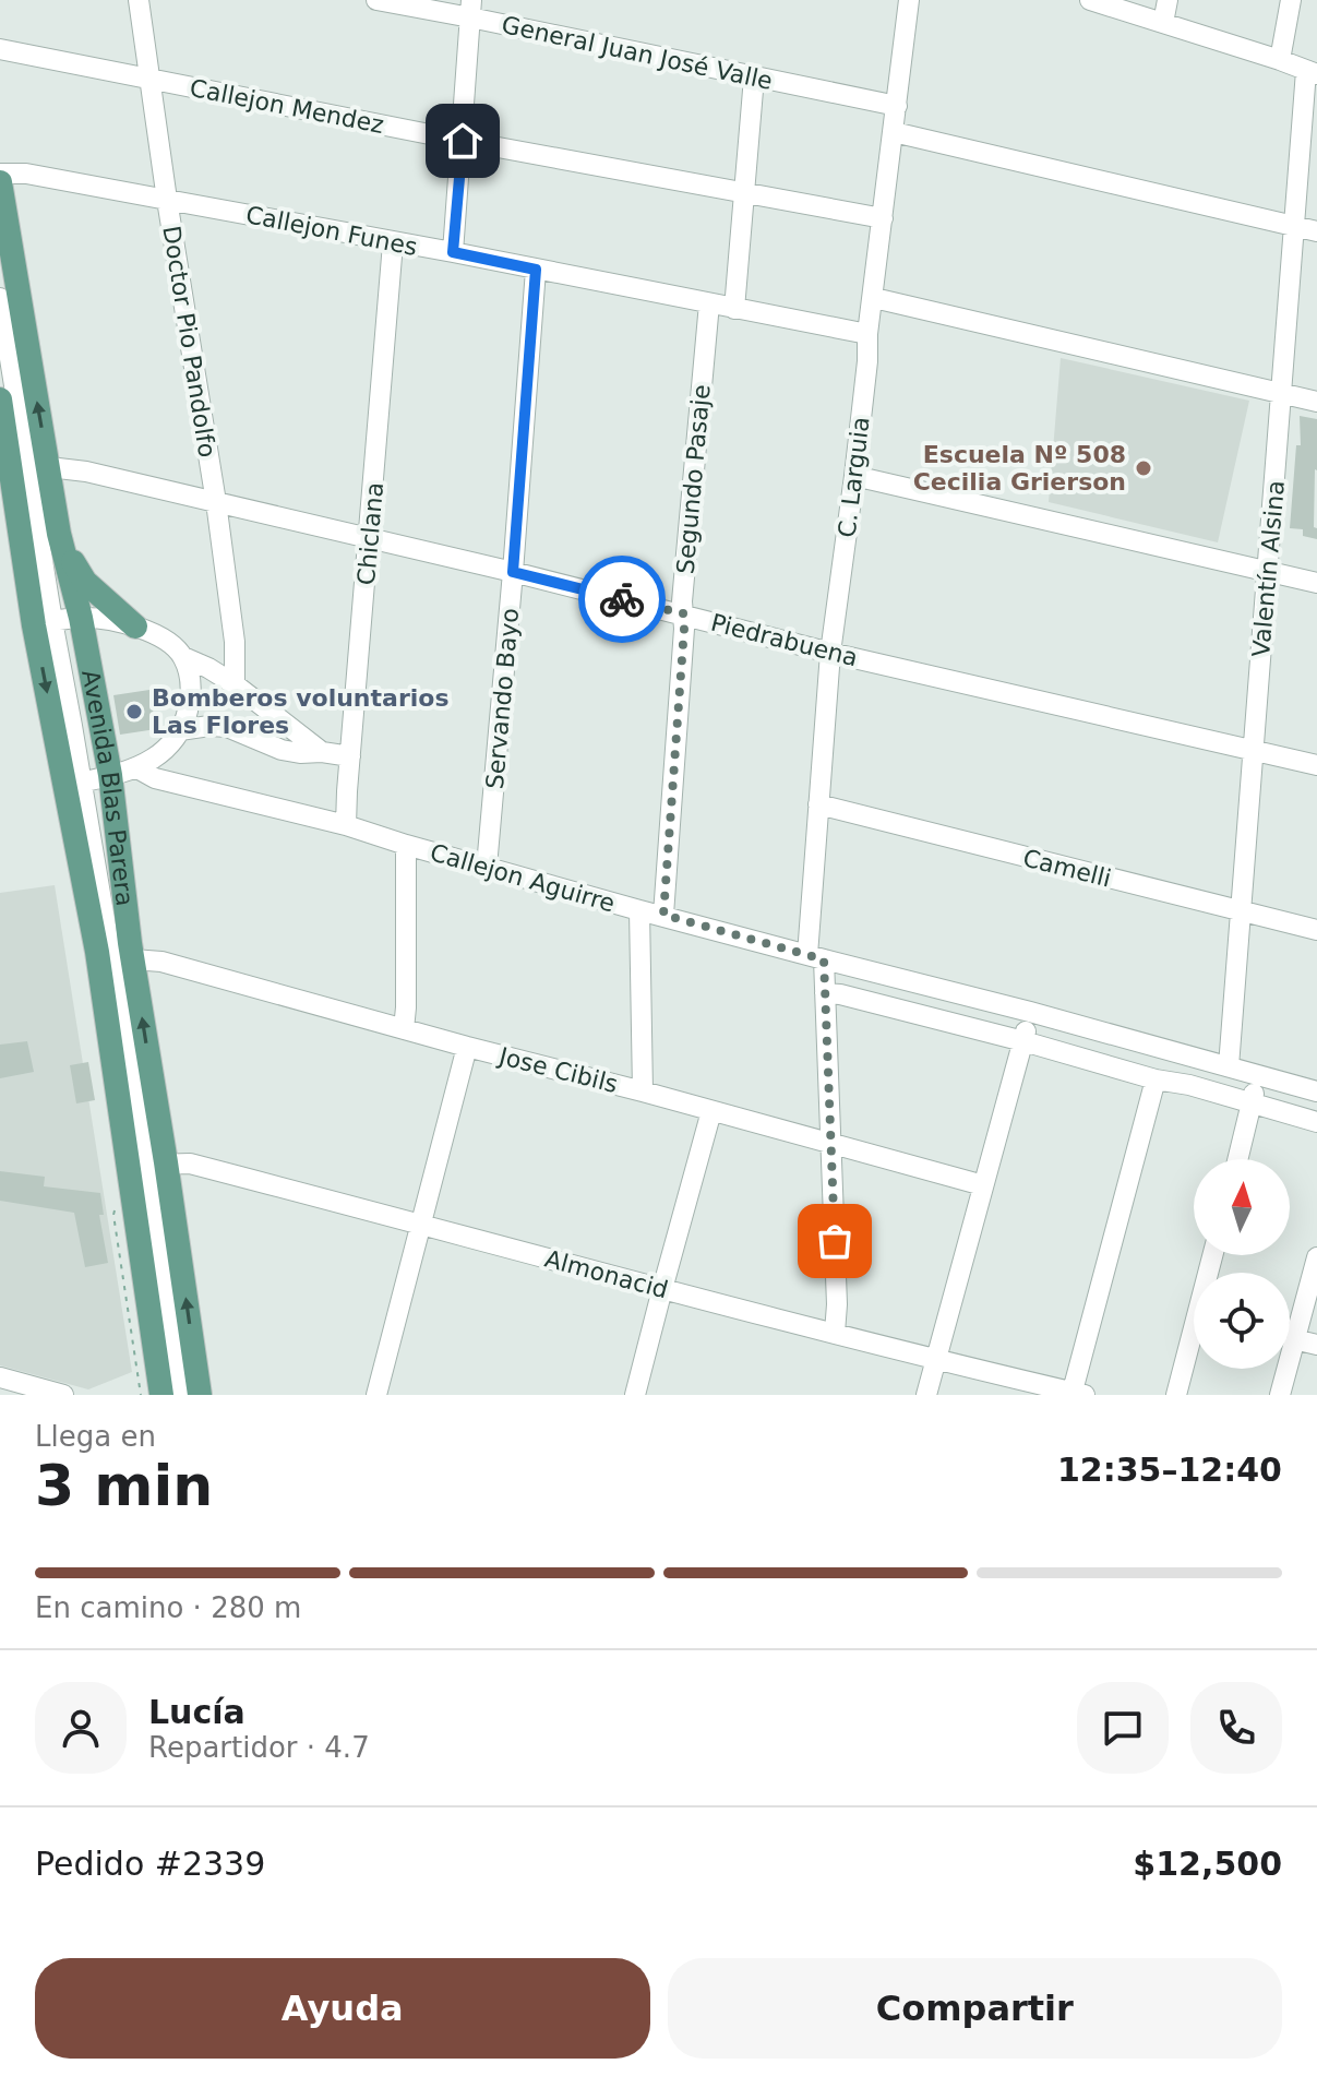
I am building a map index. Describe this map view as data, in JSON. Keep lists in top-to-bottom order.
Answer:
{
  "streets": {
    "main road": ["Avenida Blas Parera"],
    "street": [
      "General Juan José Valle",
      "Callejon Mendez",
      "Callejon Funes",
      "Doctor Pio Pandolfo",
      "C. Larguia",
      "Segundo Pasaje",
      "Chiclana",
      "Valentín Alsina",
      "Piedrabuena",
      "Servando Bayo",
      "Camelli",
      "Callejon Aguirre",
      "Jose Cibils",
      "Almonacid"
    ]
  },
  "crossings": [
    ["General Juan José Valle", "C. Larguia"],
    ["Callejon Mendez", "Doctor Pio Pandolfo"],
    ["Callejon Mendez", "C. Larguia"],
    ["Callejon Funes", "Doctor Pio Pandolfo"],
    ["Callejon Funes", "C. Larguia"],
    ["Callejon Funes", "Segundo Pasaje"],
    ["Callejon Funes", "Chiclana"],
    ["Callejon Funes", "Servando Bayo"],
    ["Doctor Pio Pandolfo", "Piedrabuena"],
    ["C. Larguia", "Piedrabuena"],
    ["C. Larguia", "Camelli"],
    ["C. Larguia", "Callejon Aguirre"],
    ["C. Larguia", "Jose Cibils"],
    ["C. Larguia", "Almonacid"],
    ["Segundo Pasaje", "Piedrabuena"],
    ["Segundo Pasaje", "Callejon Aguirre"],
    ["Chiclana", "Piedrabuena"],
    ["Chiclana", "Callejon Aguirre"],
    ["Valentín Alsina", "Piedrabuena"],
    ["Valentín Alsina", "Camelli"],
    ["Valentín Alsina", "Callejon Aguirre"],
    ["Piedrabuena", "Servando Bayo"],
    ["Piedrabuena", "Avenida Blas Parera"],
    ["Servando Bayo", "Callejon Aguirre"],
    ["Avenida Blas Parera", "Jose Cibils"],
    ["Avenida Blas Parera", "Almonacid"]
  ],
  "places": ["Escuela Nº 508 Cecilia Grierson", "Bomberos voluntarios Las Flores"],
  "north": "top",
  "page": {
    "heading": ["3 min", "Llega en", "12:35–12:40"],
    "panel": [
      "Lucía",
      "Repartidor · 4.7",
      "Pedido #2339",
      "$12,500"
    ],
    "bar": "En camino · 280 m",
    "buttons": ["Ayuda", "Compartir"]
  }
}
